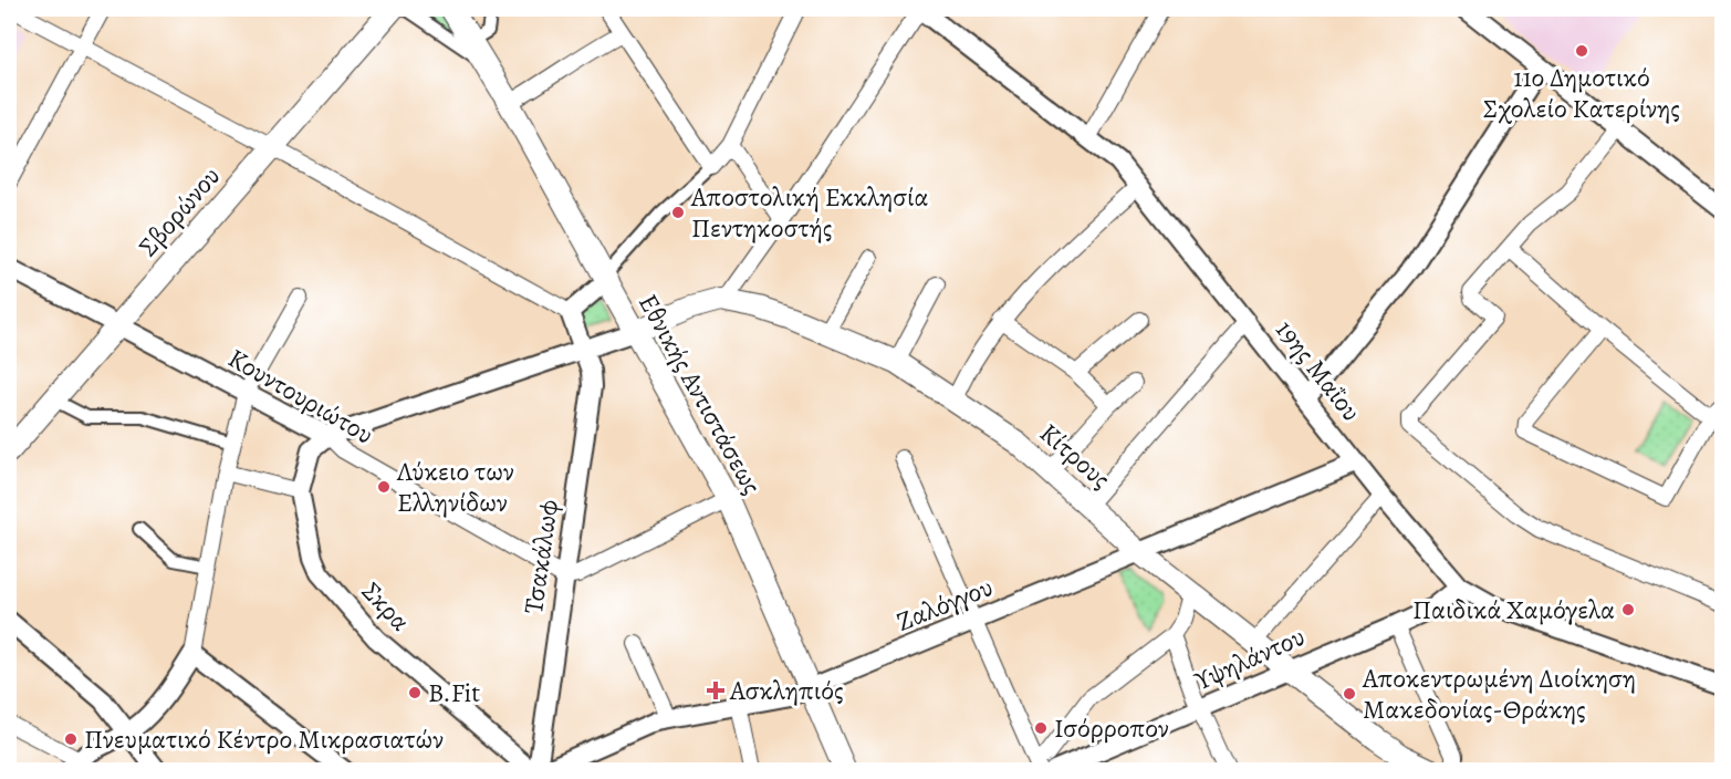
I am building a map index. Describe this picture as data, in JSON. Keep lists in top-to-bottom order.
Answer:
{
  "streets": {
    "main road": ["Σβορώνου", "Εθνικής Αντιστάσεως", "Κίτρους"],
    "street": [
      "19ης Μαΐου",
      "Κουντουριώτου",
      "Τσακάλωφ",
      "Ζαλόγγου",
      "Σκρα",
      "Υψηλάντου"
    ]
  },
  "crossings": [
    ["Σβορώνου", "Κουντουριώτου"],
    ["19ης Μαΐου", "Ζαλόγγου"],
    ["19ης Μαΐου", "Υψηλάντου"],
    ["Εθνικής Αντιστάσεως", "Κίτρους"],
    ["Εθνικής Αντιστάσεως", "Ζαλόγγου"],
    ["Κουντουριώτου", "Τσακάλωφ"],
    ["Κουντουριώτου", "Σκρα"],
    ["Κίτρους", "Ζαλόγγου"],
    ["Κίτρους", "Υψηλάντου"],
    ["Τσακάλωφ", "Ζαλόγγου"],
    ["Τσακάλωφ", "Σκρα"],
    ["Ζαλόγγου", "Σκρα"]
  ],
  "places": {
    "other": [
      "11ο Δημοτικό Σχολείο Κατερίνης",
      "Αποστολική Εκκλησία Πεντηκοστής",
      "Λύκειο των Ελληνίδων",
      "Παιδικά Χαμόγελα",
      "B.Fit",
      "Αποκεντρωμένη Διοίκηση Μακεδονίας-Θράκης",
      "Ισόρροπον",
      "Πνευματικό Κέντρο Μικρασιατών"
    ],
    "health": ["Ασκληπιός"]
  }
}
